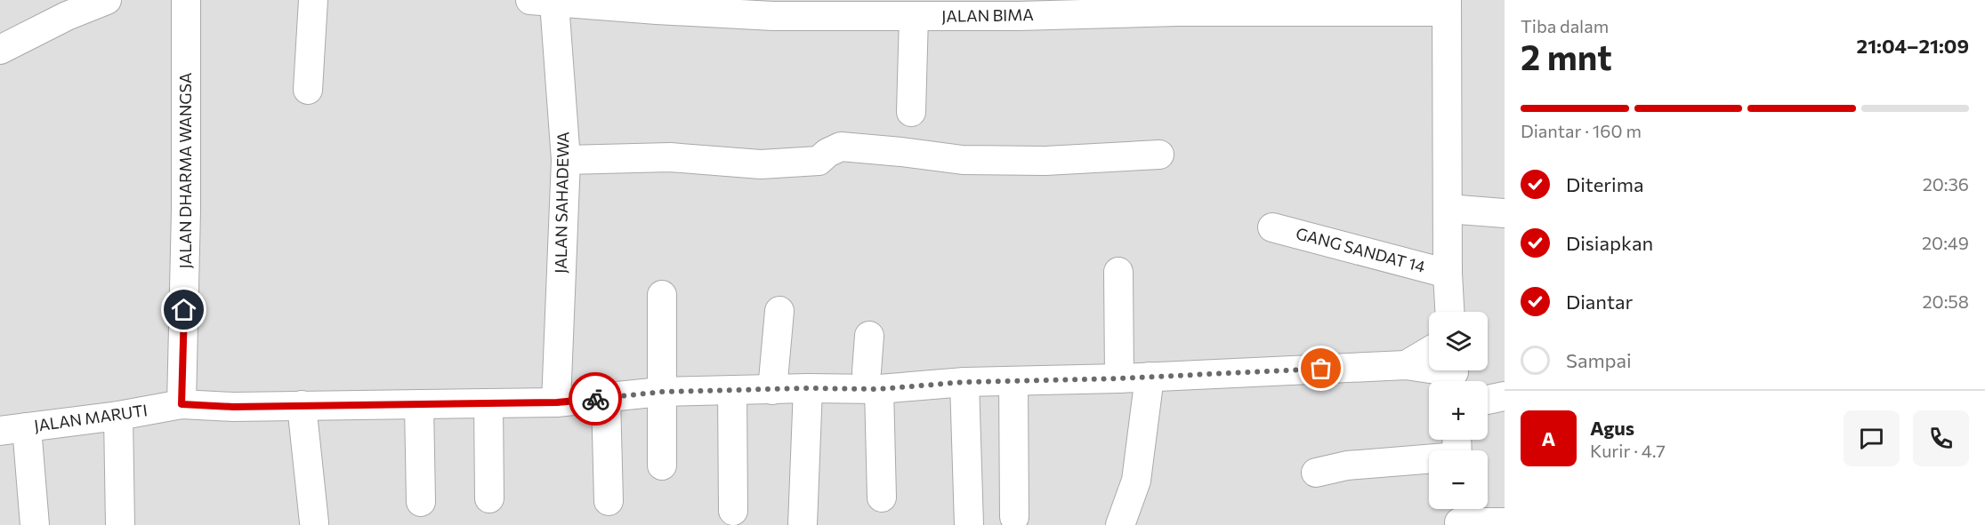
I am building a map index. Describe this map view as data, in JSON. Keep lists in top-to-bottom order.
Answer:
{
  "streets": {
    "street": [
      "JALAN BIMA",
      "JALAN DHARMA WANGSA",
      "JALAN SAHADEWA",
      "GANG SANDAT 14",
      "JALAN MARUTI"
    ]
  },
  "crossings": [
    ["JALAN BIMA", "JALAN SAHADEWA"],
    ["JALAN DHARMA WANGSA", "JALAN MARUTI"],
    ["JALAN SAHADEWA", "JALAN MARUTI"]
  ],
  "page": {
    "heading": ["2 mnt", "Tiba dalam", "21:04–21:09"],
    "panel": ["Agus", "Kurir · 4.7"],
    "bar": "Diantar · 160 m",
    "list": [
      ["Diterima", "20:36"],
      ["Disiapkan", "20:49"],
      ["Diantar", "20:58"],
      "Sampai"
    ],
    "map_buttons": ["+", "−"],
    "round": "A"
  }
}
